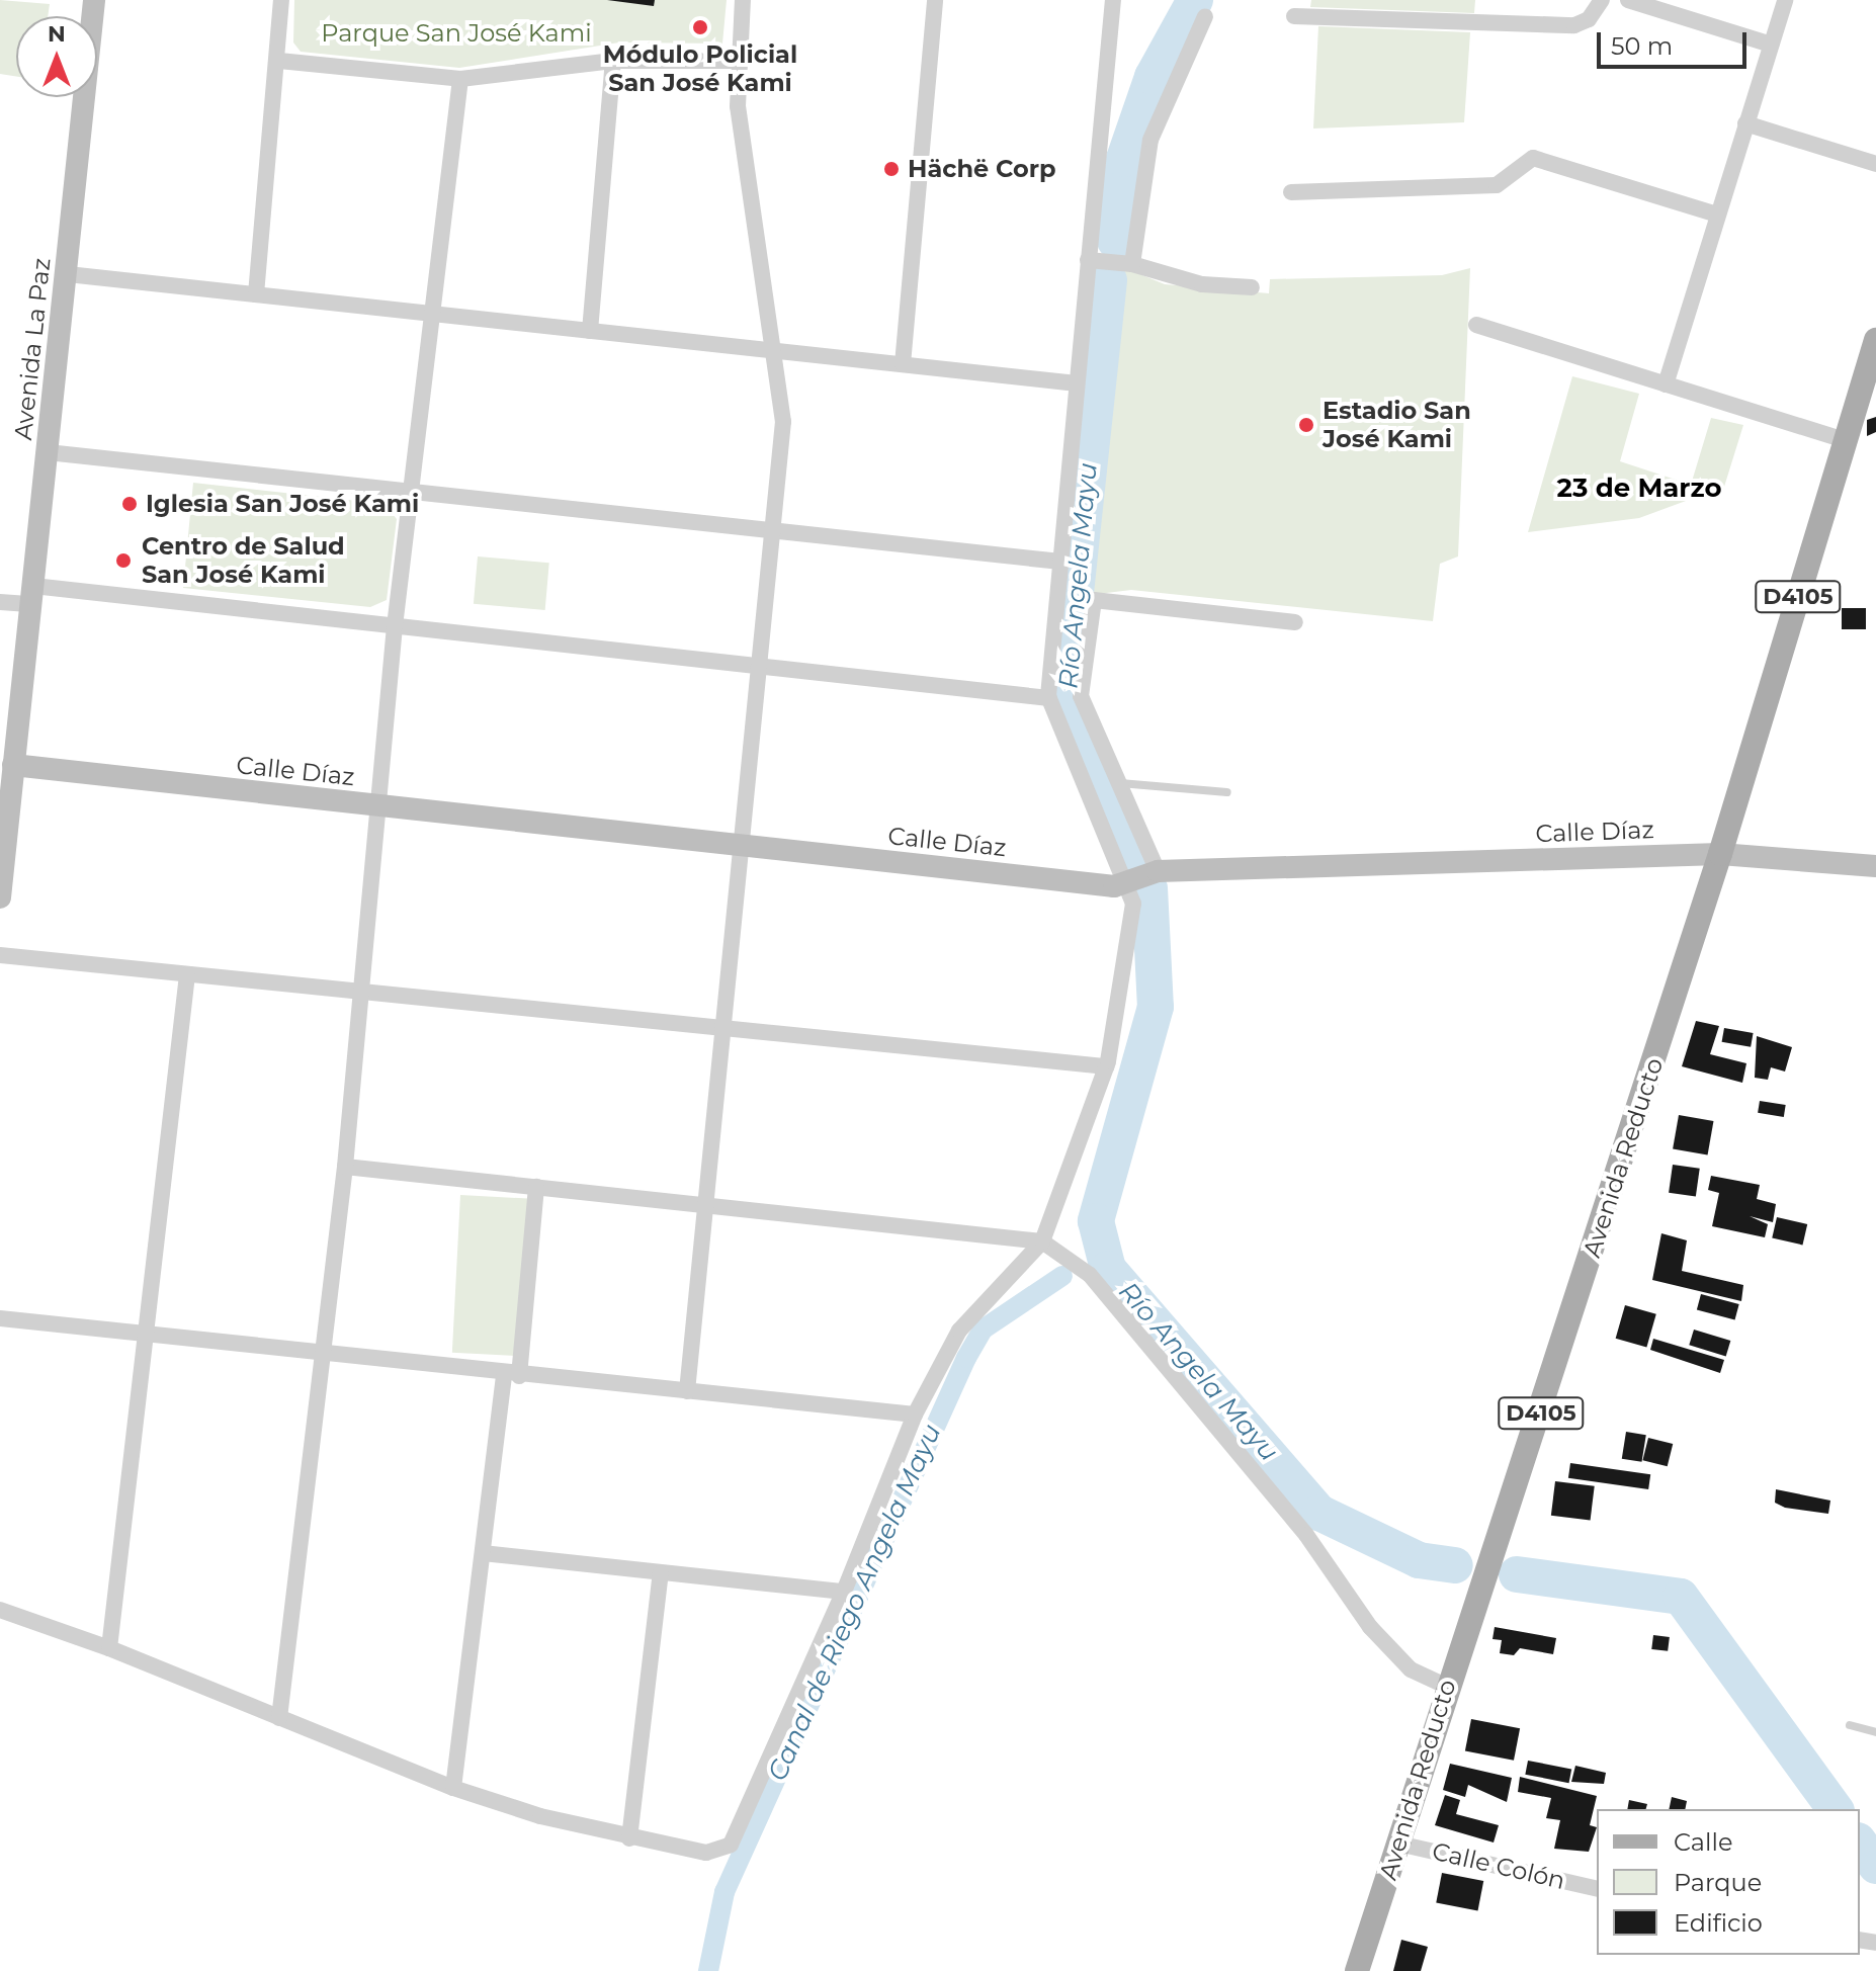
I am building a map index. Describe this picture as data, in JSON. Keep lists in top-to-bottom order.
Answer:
{
  "streets": {
    "main road": ["D4105", "Avenida Reducto"],
    "street": ["Avenida La Paz", "Calle Díaz", "Calle Colón"]
  },
  "crossings": [
    ["Avenida La Paz", "Calle Díaz"],
    ["Calle Díaz", "Avenida Reducto"],
    ["Avenida Reducto", "Calle Colón"]
  ],
  "districts": ["23 de Marzo"],
  "water": ["Río Angela Mayu", "Canal de Riego Angela Mayu"],
  "parks": ["Parque San José Kami"],
  "places": [
    "Módulo Policial San José Kami",
    "Hächë Corp",
    "Estadio San José Kami",
    "Iglesia San José Kami",
    "Centro de Salud San José Kami"
  ],
  "legend": ["Calle", "Parque", "Edificio"],
  "scale_bar": "50 m",
  "north": "top"
}
